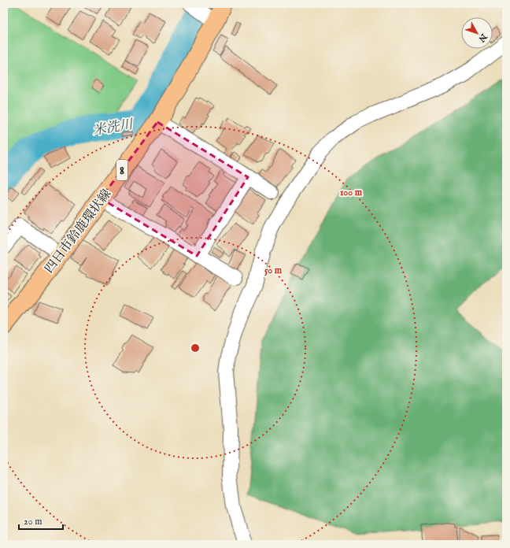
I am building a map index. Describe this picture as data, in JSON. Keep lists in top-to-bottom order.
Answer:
{
  "streets": {
    "main road": ["8", "四日市鈴鹿環状線"]
  },
  "water": ["米洗川"],
  "scale_bar": "20 m",
  "north": "bottom right",
  "rings": ["100 m", "50 m"]
}
